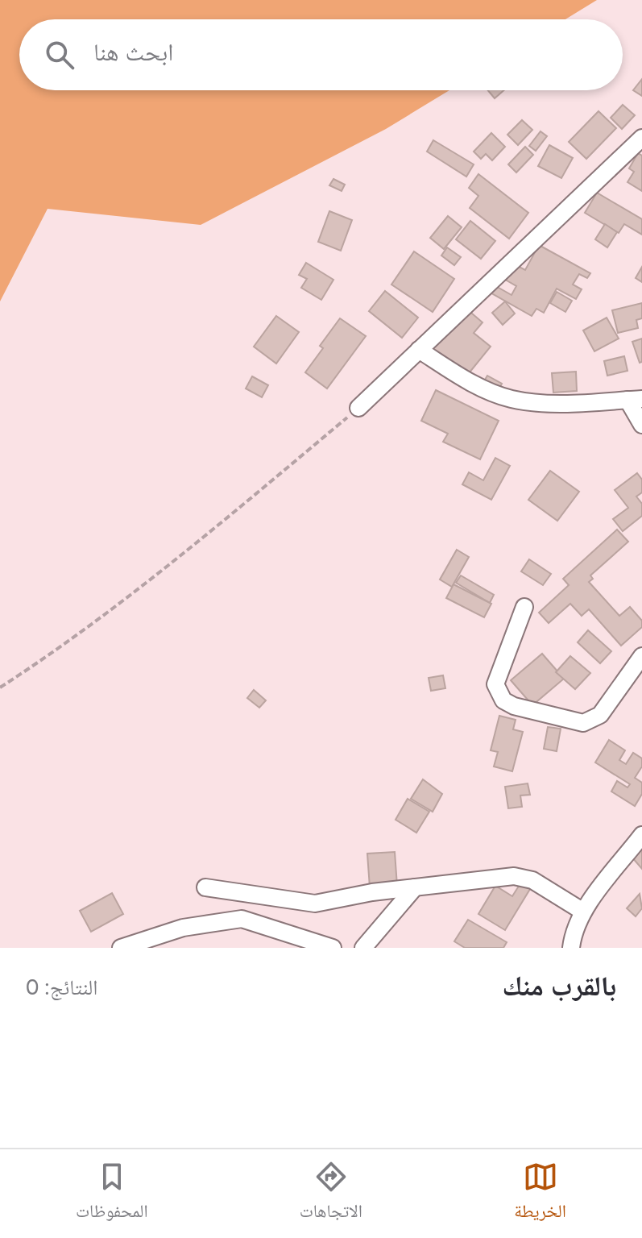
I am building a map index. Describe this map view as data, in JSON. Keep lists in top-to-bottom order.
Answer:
{
  "page": {
    "search": "ابحث هنا",
    "heading": ["بالقرب منك", "النتائج: 0"],
    "nav": ["الخريطة", "الاتجاهات", "المحفوظات"]
  }
}
